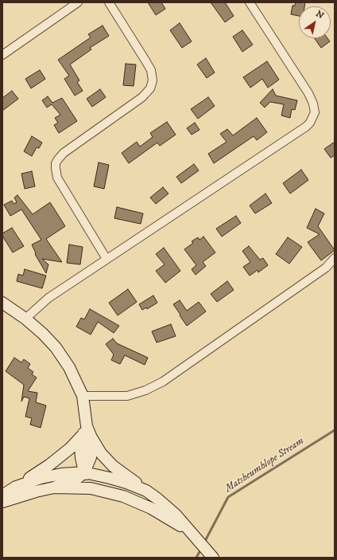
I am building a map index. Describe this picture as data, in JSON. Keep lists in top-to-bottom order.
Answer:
{
  "water": ["Matsheumhlope Stream"],
  "north": "top right"
}
